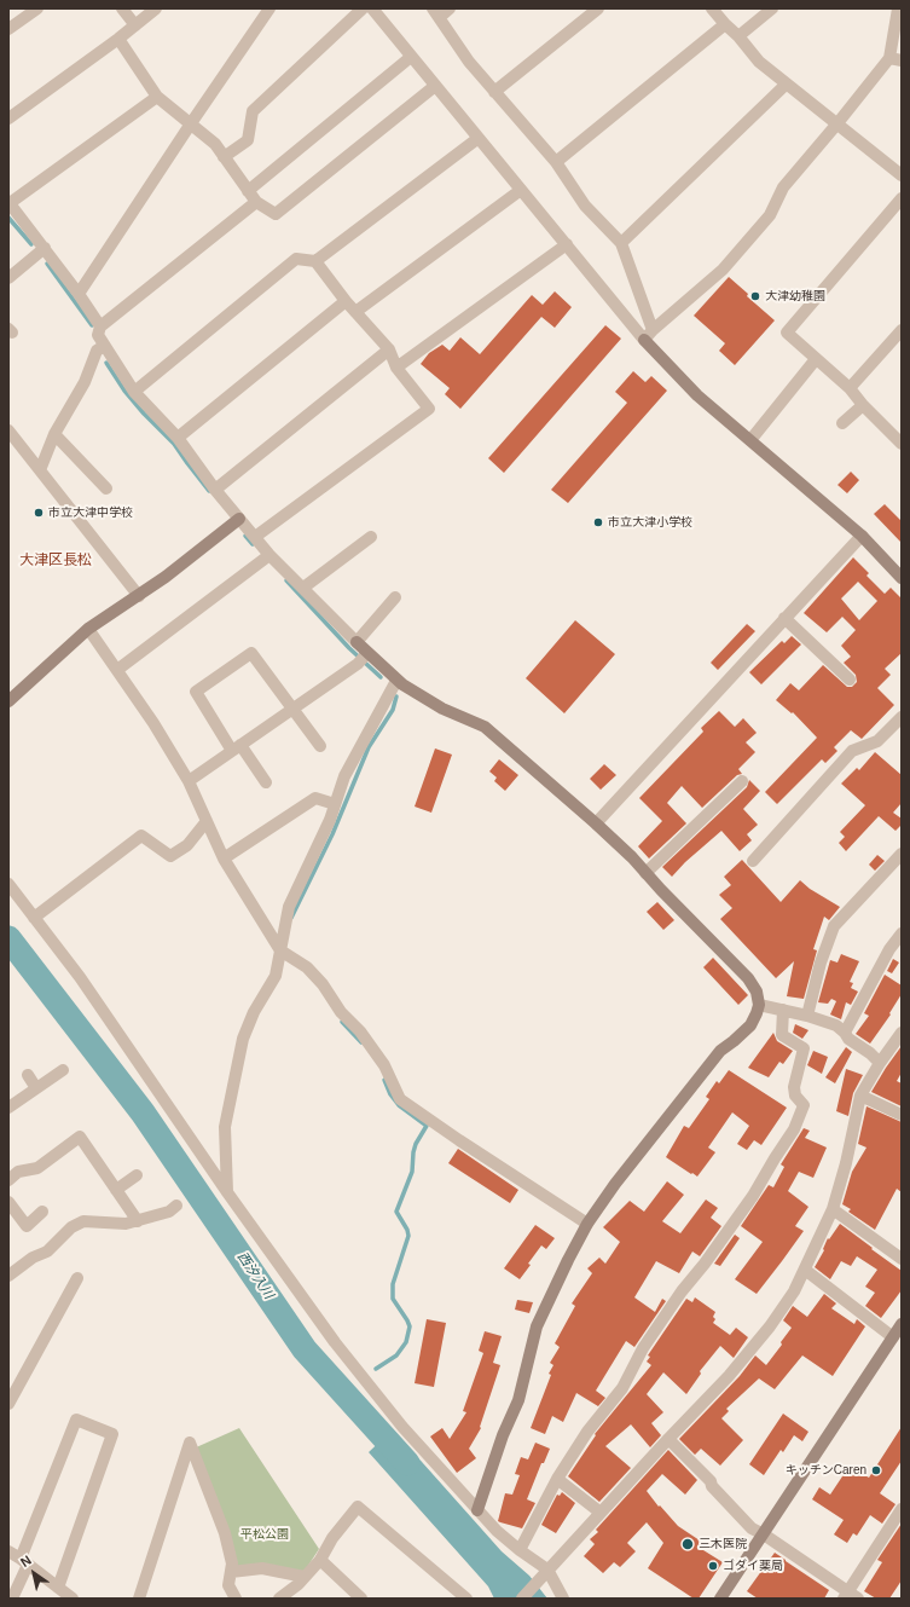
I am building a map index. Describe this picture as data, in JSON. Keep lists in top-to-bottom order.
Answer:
{
  "districts": ["大津区長松"],
  "water": ["西汐入川"],
  "parks": ["平松公園"],
  "places": [
    "大津幼稚園",
    "市立大津中学校",
    "市立大津小学校",
    "キッチンCaren",
    "三木医院",
    "ゴダイ薬局"
  ],
  "north": "top left"
}
